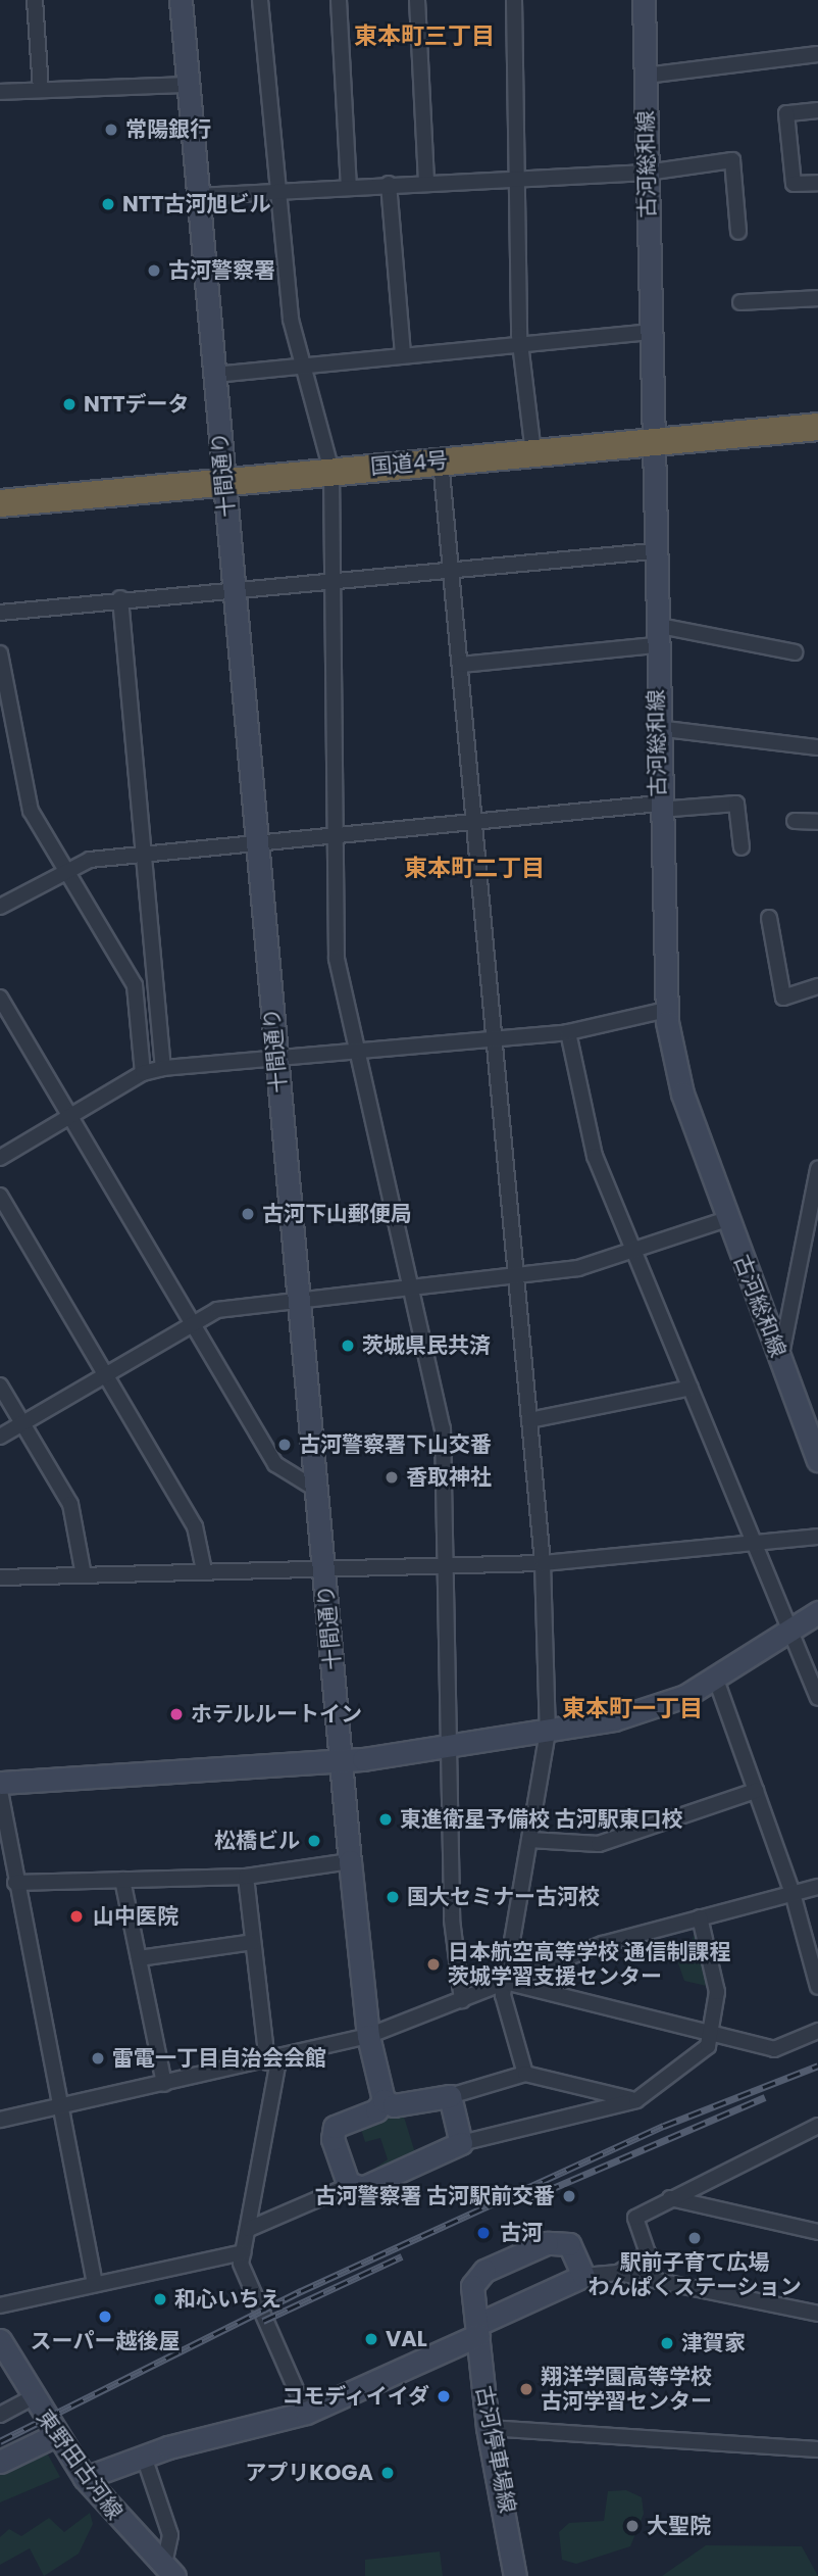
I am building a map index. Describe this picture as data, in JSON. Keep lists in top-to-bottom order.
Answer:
{
  "streets": {
    "highway": ["国道4号"],
    "street": [
      "古河総和線",
      "十間通り",
      "古河停車場線",
      "東野田古河線"
    ]
  },
  "crossings": [
    ["古河総和線", "国道4号"],
    ["国道4号", "十間通り"]
  ],
  "districts": ["東本町三丁目", "東本町二丁目", "東本町一丁目"],
  "places": [
    "常陽銀行",
    "NTT古河旭ビル",
    "古河警察署",
    "NTTデータ",
    "古河下山郵便局",
    "茨城県民共済",
    "古河警察署下山交番",
    "香取神社",
    "ホテルルートイン",
    "東進衛星予備校 古河駅東口校",
    "松橋ビル",
    "国大セミナー古河校",
    "山中医院",
    "日本航空高等学校 通信制課程 茨城学習支援センター",
    "雷電一丁目自治会会館",
    "古河警察署 古河駅前交番",
    "古河",
    "駅前子育て広場 わんぱくステーション",
    "和心いちえ",
    "スーパー越後屋",
    "VAL",
    "津賀家",
    "翔洋学園高等学校 古河学習センター",
    "コモディイイダ",
    "アプリKOGA",
    "大聖院"
  ]
}
